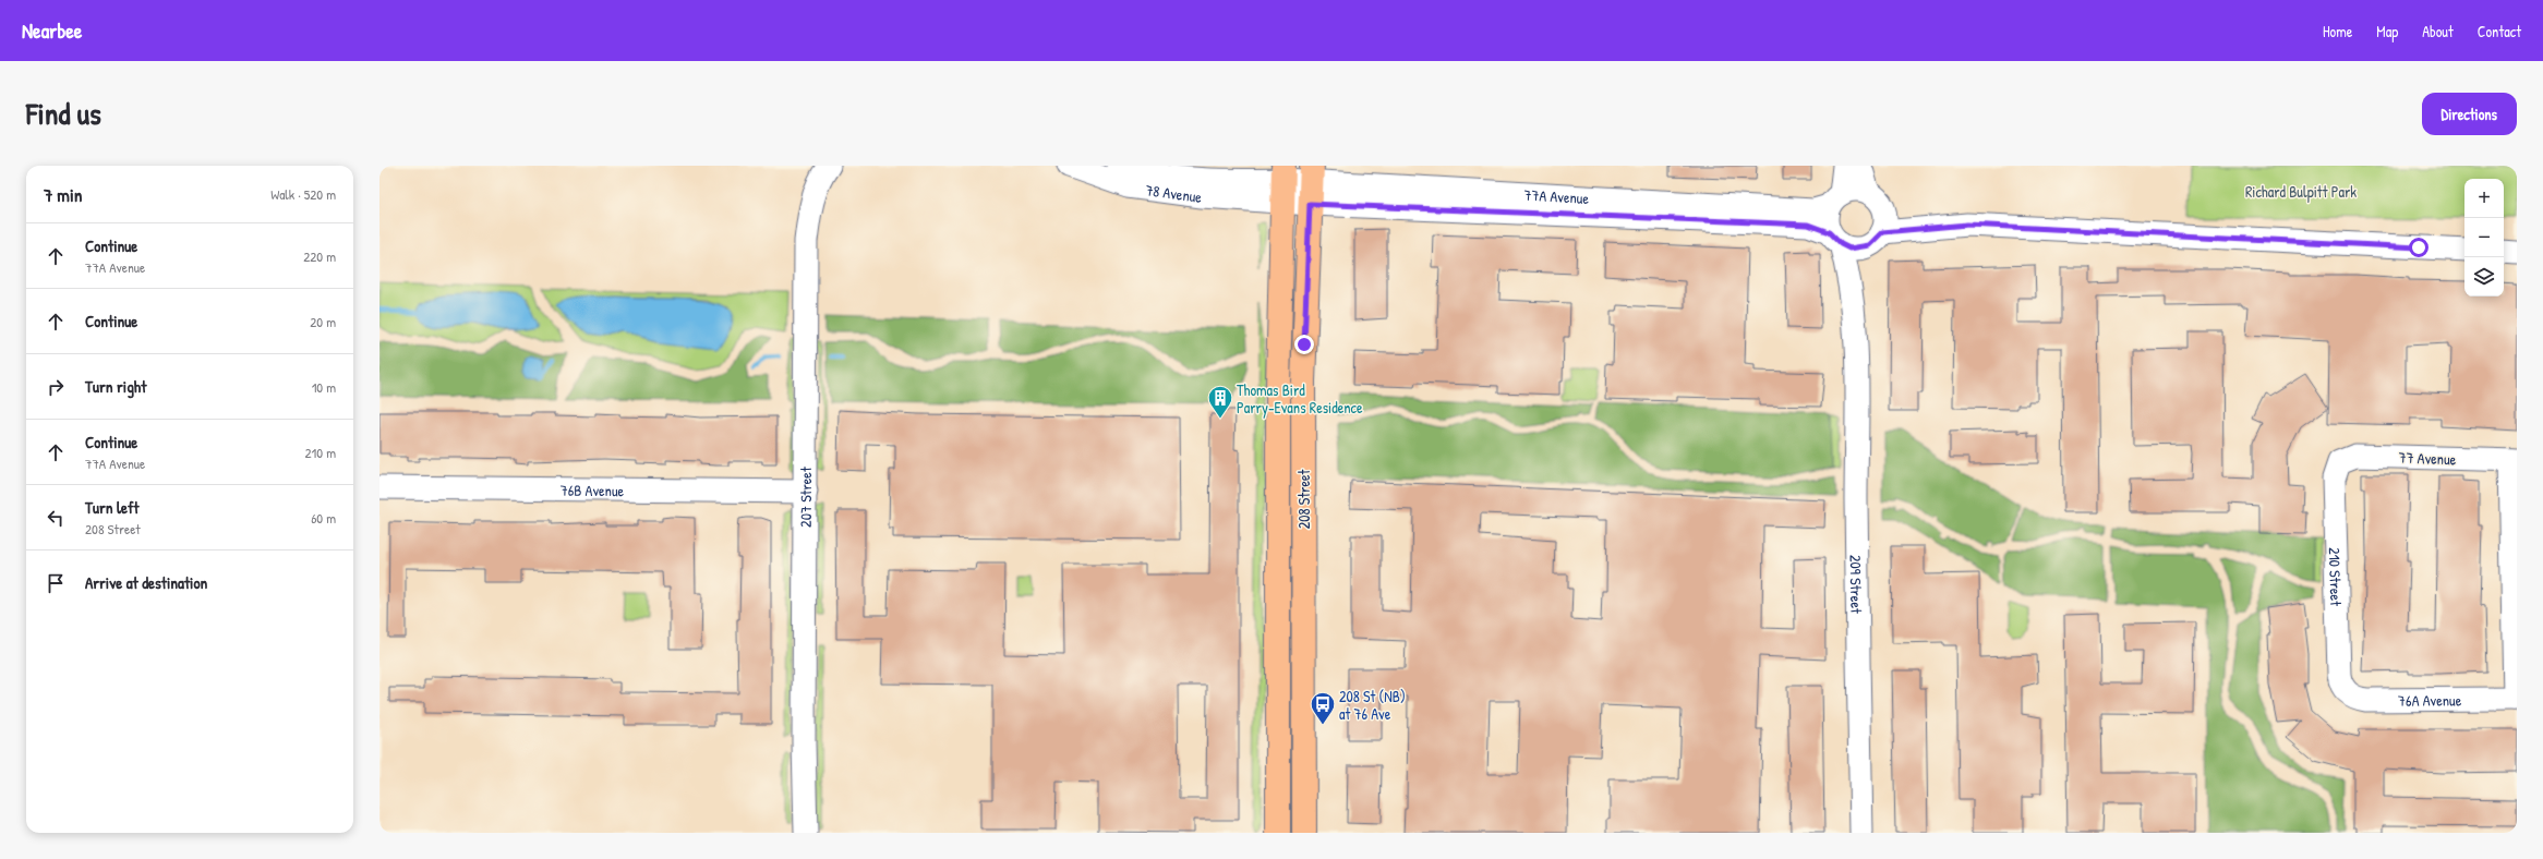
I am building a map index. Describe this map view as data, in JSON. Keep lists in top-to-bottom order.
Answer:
{
  "streets": {
    "main road": ["208 Street"],
    "street": [
      "78 Avenue",
      "77A Avenue",
      "77 Avenue",
      "76B Avenue",
      "207 Street",
      "210 Street",
      "209 Street",
      "76A Avenue"
    ]
  },
  "crossings": [
    ["78 Avenue", "77A Avenue"],
    ["78 Avenue", "208 Street"],
    ["77A Avenue", "208 Street"],
    ["77A Avenue", "209 Street"],
    ["77 Avenue", "210 Street"],
    ["76B Avenue", "207 Street"],
    ["210 Street", "76A Avenue"]
  ],
  "parks": ["Richard Bulpitt Park"],
  "places": {
    "building": ["Thomas Bird Parry-Evans Residence"],
    "bus stop": ["208 St (NB) at 76 Ave"]
  },
  "page": {
    "header": "Nearbee",
    "nav": [
      "Home",
      "Map",
      "About",
      "Contact"
    ],
    "title": "Find us",
    "buttons": "Directions",
    "heading": ["7 min", "Walk · 520 m"],
    "map_buttons": ["+", "−"],
    "list": [
      ["Continue", "77A Avenue", "220 m"],
      ["Continue", "20 m"],
      ["Turn right", "10 m"],
      ["Continue", "77A Avenue", "210 m"],
      ["Turn left", "208 Street", "60 m"],
      "Arrive at destination"
    ]
  }
}
